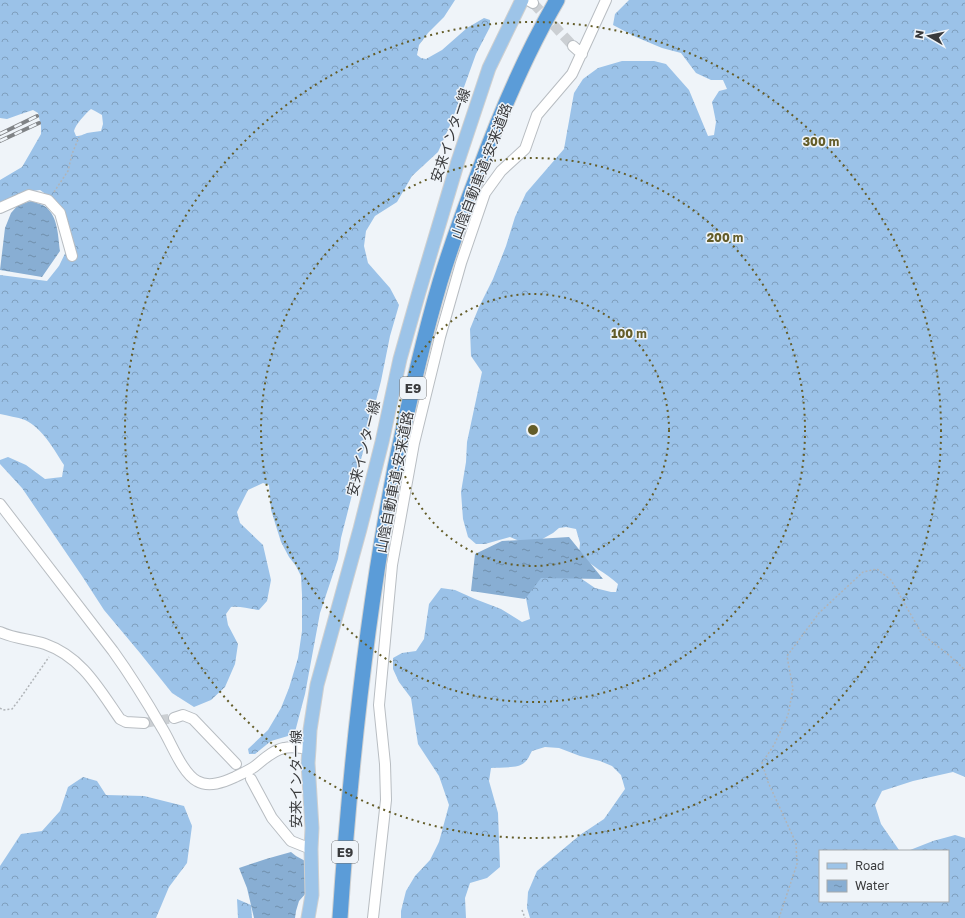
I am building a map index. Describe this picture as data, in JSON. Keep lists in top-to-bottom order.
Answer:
{
  "streets": {
    "highway": ["山陰自動車道;安来道路", "E9"],
    "main road": ["安来インター線"]
  },
  "legend": ["Road", "Water"],
  "north": "left",
  "rings": ["300 m", "200 m", "100 m"]
}
